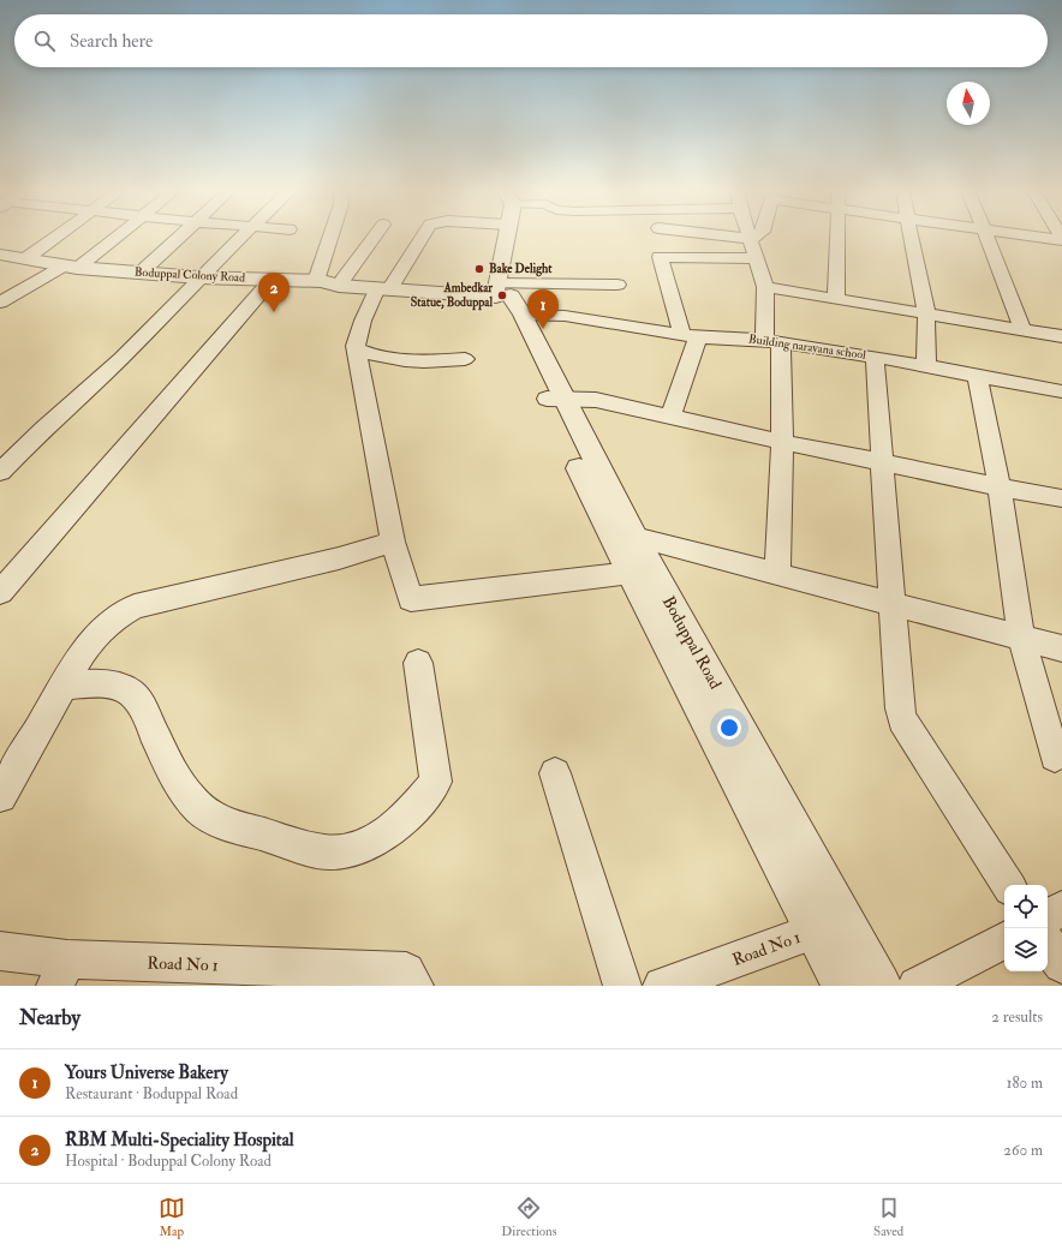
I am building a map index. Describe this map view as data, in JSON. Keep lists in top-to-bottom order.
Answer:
{
  "streets": {
    "street": [
      "Boduppal Colony Road",
      "Building narayana school",
      "Boduppal Road",
      "Road No 1"
    ]
  },
  "crossings": [
    ["Boduppal Colony Road", "Building narayana school"],
    ["Boduppal Colony Road", "Boduppal Road"],
    ["Building narayana school", "Boduppal Road"],
    ["Boduppal Road", "Road No 1"]
  ],
  "places": ["Bake Delight", "Ambedkar Statue, Boduppal"],
  "north": "top",
  "page": {
    "search": "Search here",
    "pins": ["2", "1"],
    "heading": ["Nearby", "2 results"],
    "list": [
      {
        "mark": "1",
        "name": "Yours Universe Bakery",
        "note": "Restaurant · Boduppal Road",
        "value": "180 m"
      },
      {
        "mark": "2",
        "name": "RBM Multi-Speciality Hospital",
        "note": "Hospital · Boduppal Colony Road",
        "value": "260 m"
      }
    ],
    "nav": ["Map", "Directions", "Saved"]
  }
}
